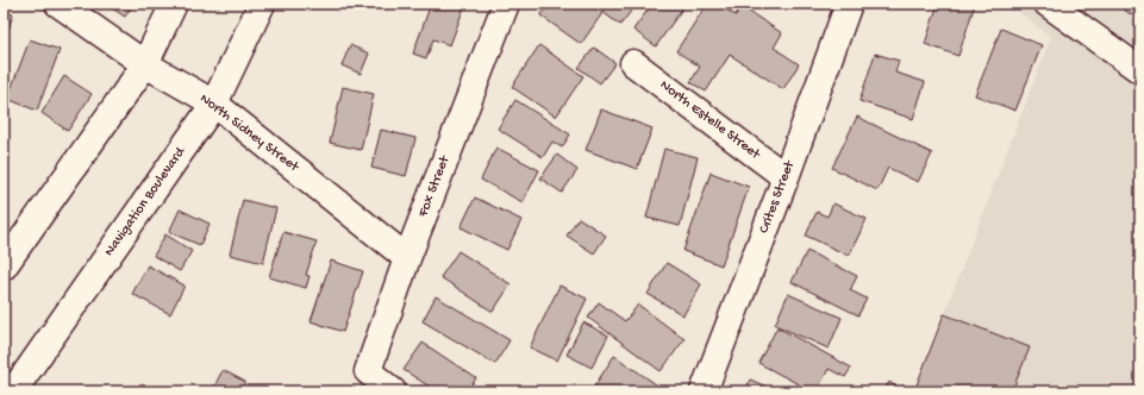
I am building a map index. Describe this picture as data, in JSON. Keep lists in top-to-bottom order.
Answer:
{
  "streets": {
    "street": [
      "North Estelle Street",
      "North Sidney Street",
      "Fox Street",
      "Crites Street",
      "Navigation Boulevard"
    ]
  },
  "crossings": [
    ["North Estelle Street", "Crites Street"],
    ["North Sidney Street", "Fox Street"],
    ["North Sidney Street", "Navigation Boulevard"]
  ]
}
